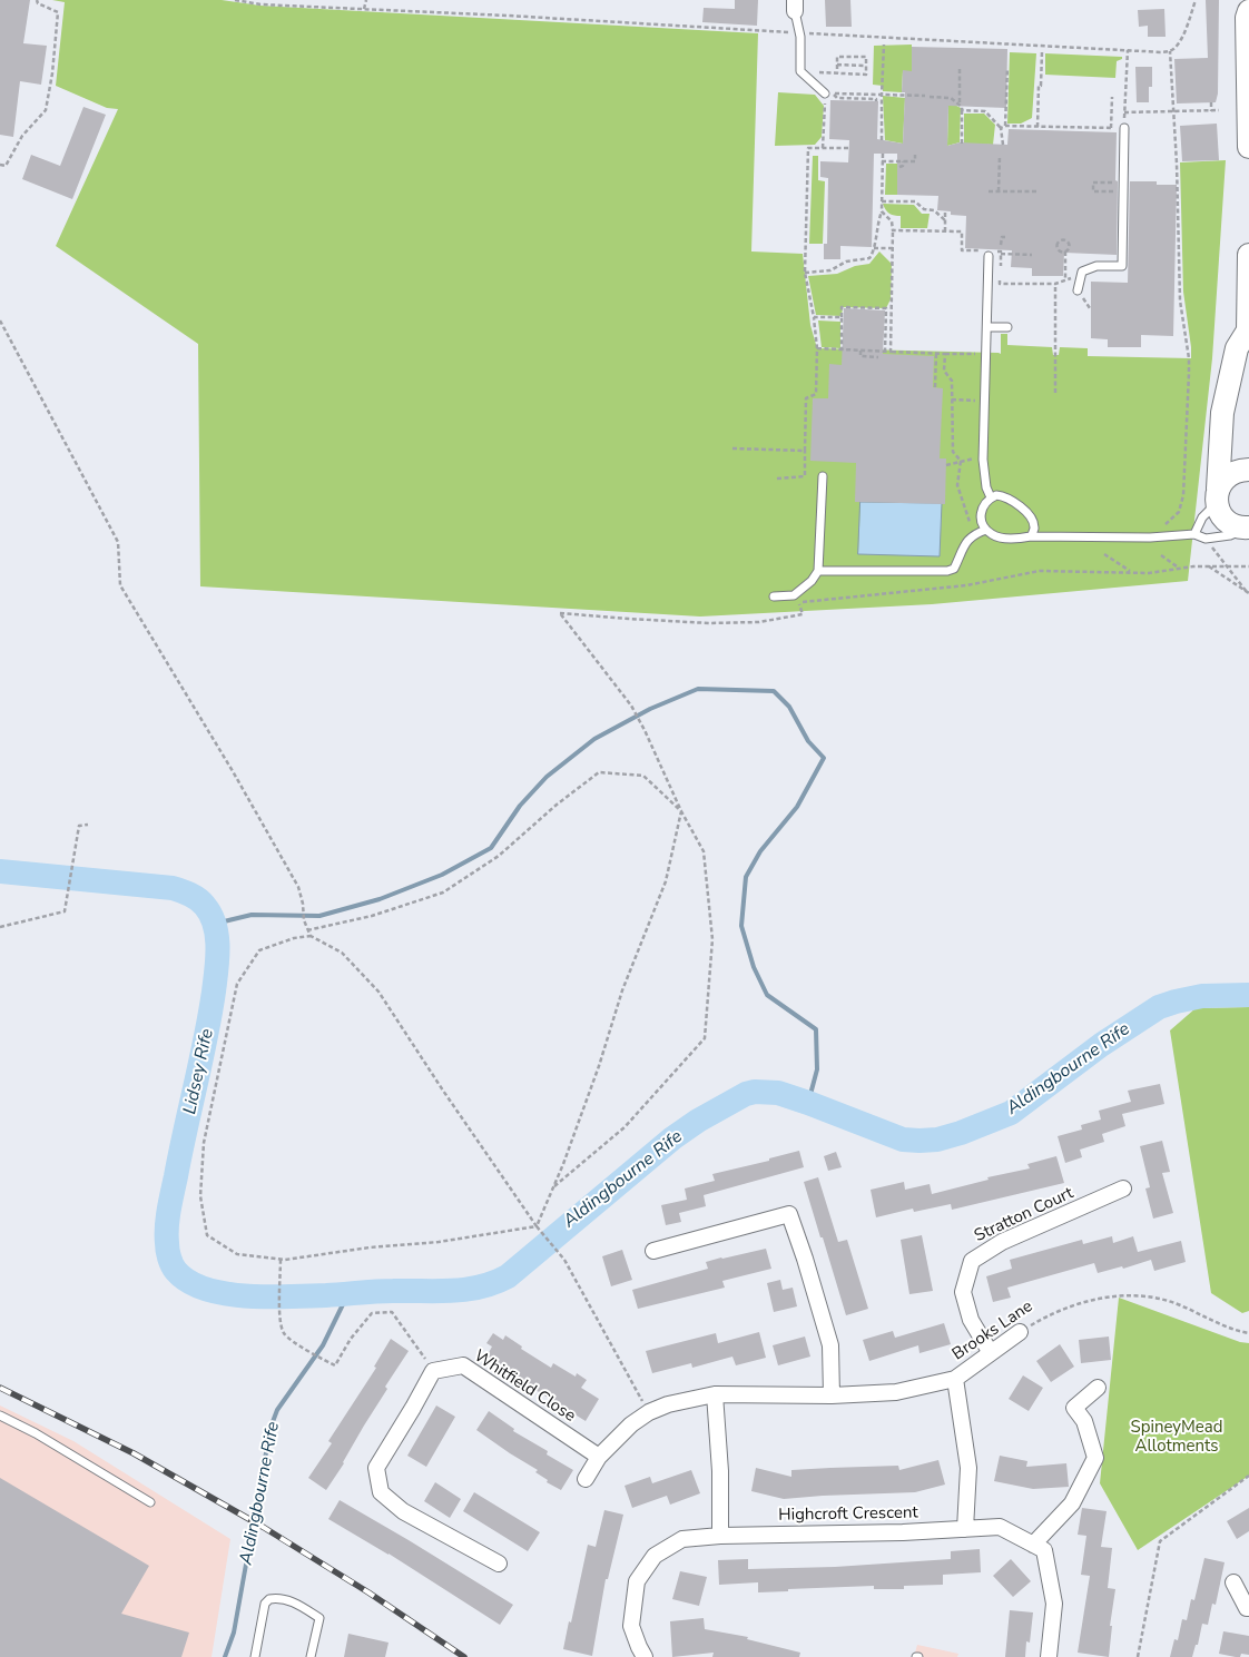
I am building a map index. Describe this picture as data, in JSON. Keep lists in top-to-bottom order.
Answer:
{
  "streets": {
    "street": [
      "Stratton Court",
      "Brooks Lane",
      "Whitfield Close",
      "Highcroft Crescent"
    ]
  },
  "crossings": [
    ["Stratton Court", "Brooks Lane"],
    ["Brooks Lane", "Whitfield Close"]
  ],
  "water": ["Aldingbourne Rife", "Lidsey Rife"],
  "parks": ["SpineyMead Allotments"]
}
